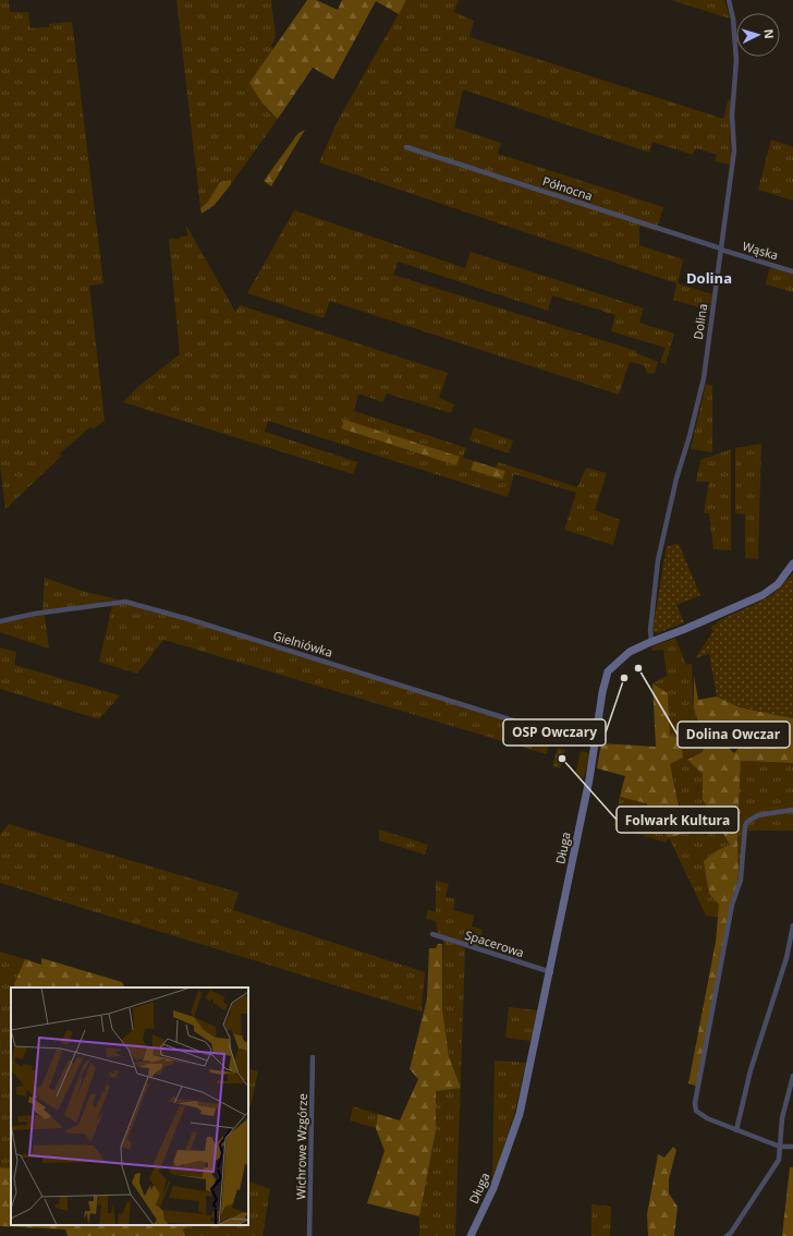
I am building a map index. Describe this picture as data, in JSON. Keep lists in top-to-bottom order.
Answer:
{
  "streets": {
    "street": [
      "Północna",
      "Wąska",
      "Dolina",
      "Gielniówka",
      "Długa",
      "Spacerowa",
      "Wichrowe Wzgórze"
    ]
  },
  "crossings": [
    ["Północna", "Wąska"],
    ["Północna", "Dolina"],
    ["Wąska", "Dolina"],
    ["Dolina", "Długa"],
    ["Gielniówka", "Długa"],
    ["Długa", "Spacerowa"]
  ],
  "districts": ["Dolina"],
  "places": ["Dolina Owczar", "OSP Owczary", "Folwark Kultura"],
  "north": "right"
}
